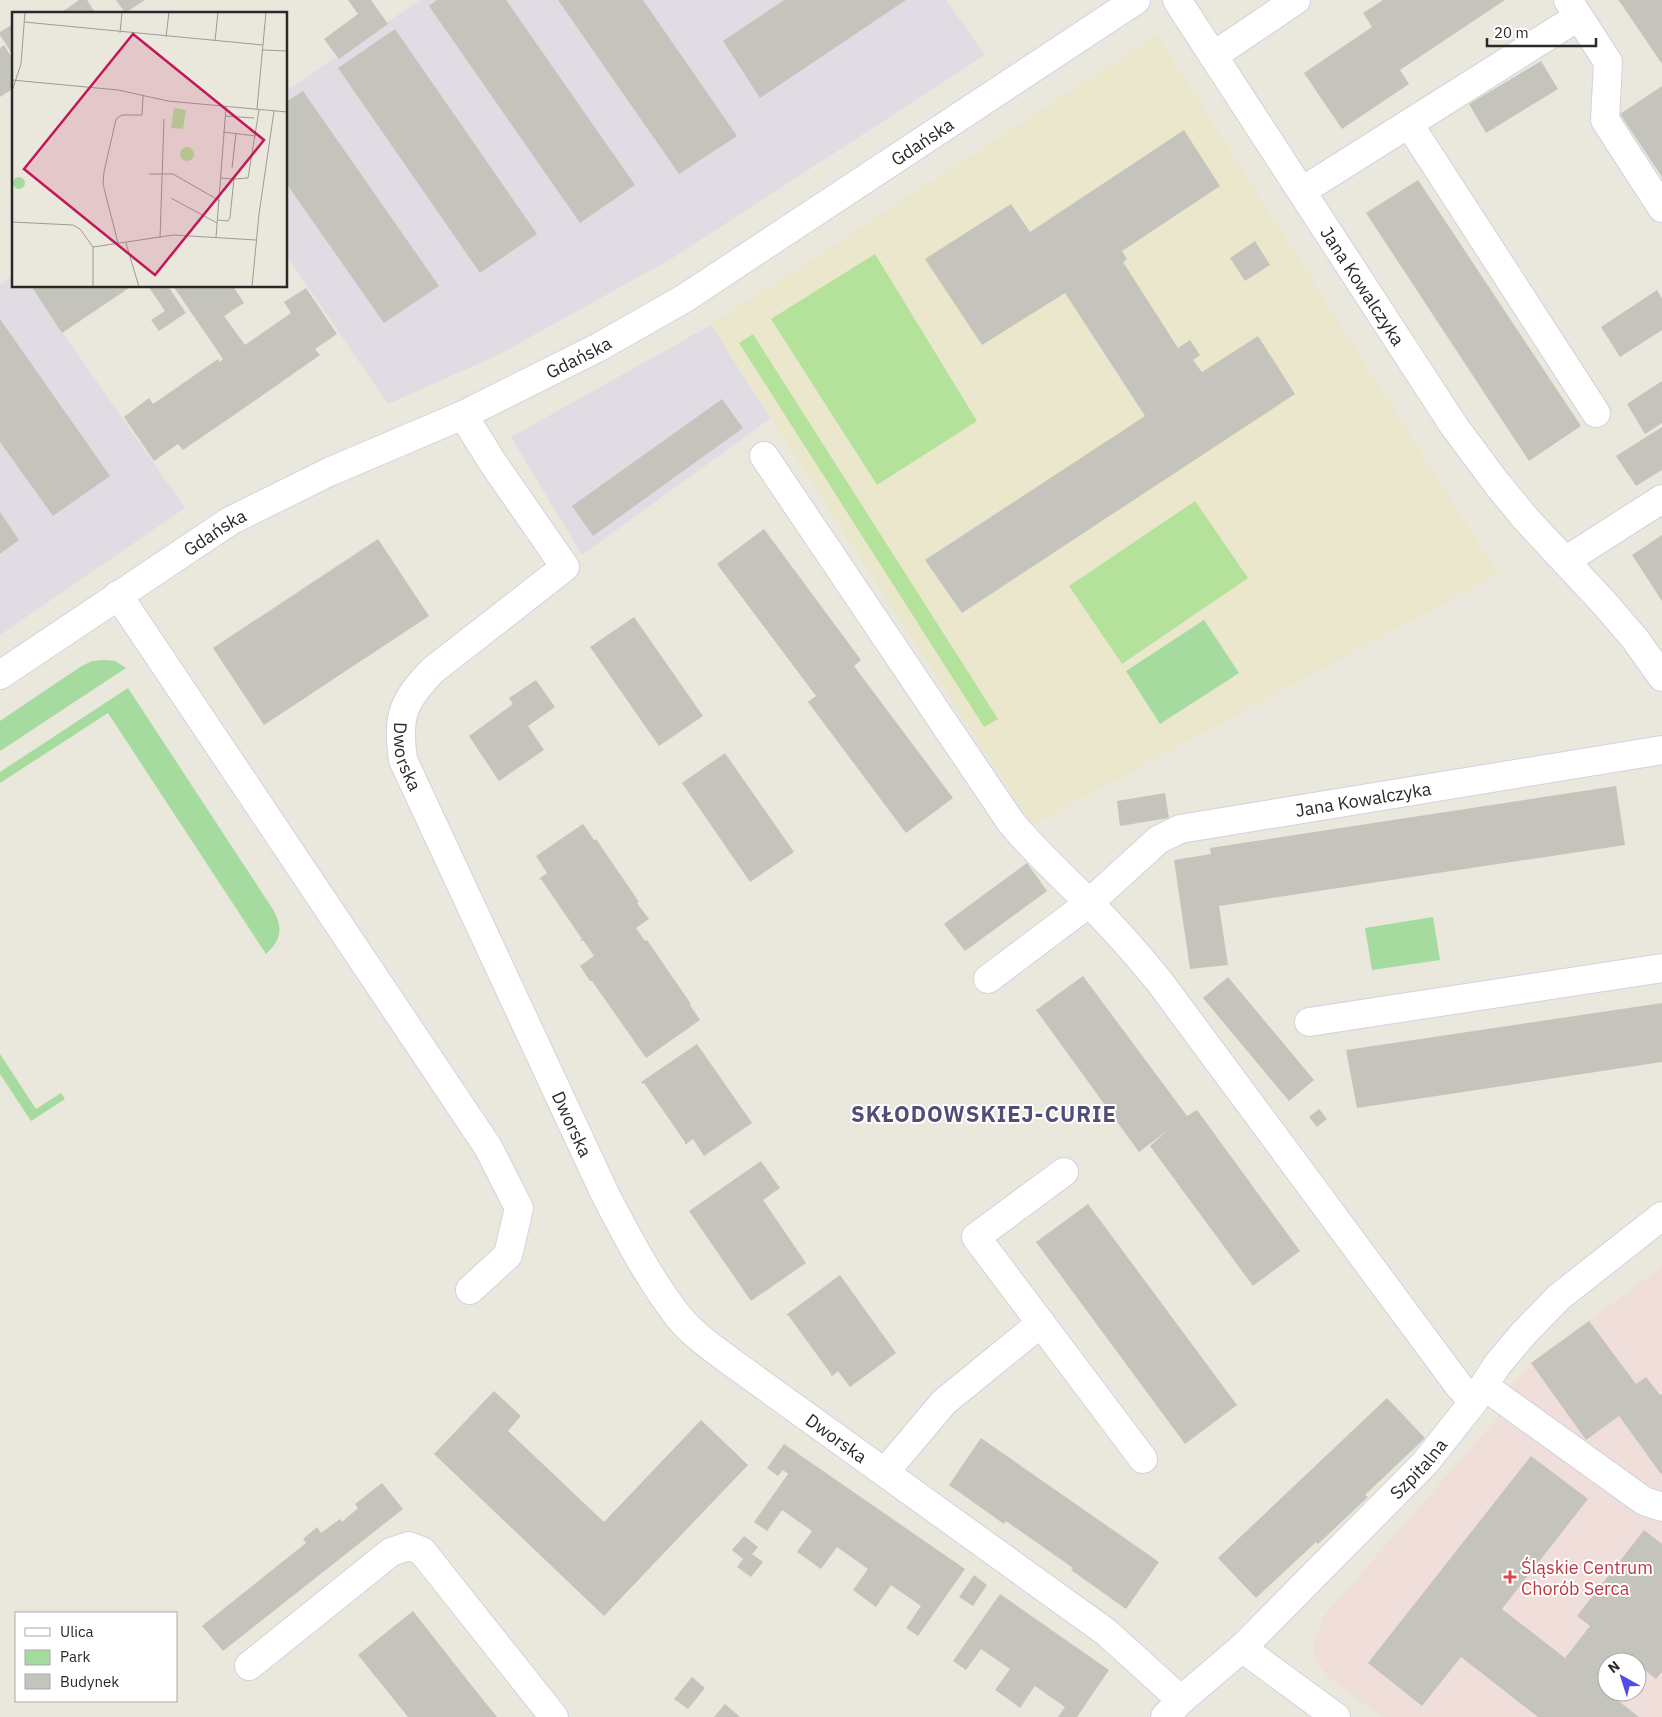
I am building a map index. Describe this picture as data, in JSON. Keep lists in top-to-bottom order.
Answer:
{
  "streets": {
    "street": [
      "Gdańska",
      "Jana Kowalczyka",
      "Dworska",
      "Szpitalna"
    ]
  },
  "crossings": [
    ["Gdańska", "Dworska"],
    ["Dworska", "Szpitalna"]
  ],
  "districts": ["SKŁODOWSKIEJ-CURIE"],
  "places": {
    "health": ["Śląskie Centrum Chorób Serca"]
  },
  "legend": ["Ulica", "Park", "Budynek"],
  "scale_bar": "20 m",
  "north": "top left"
}
